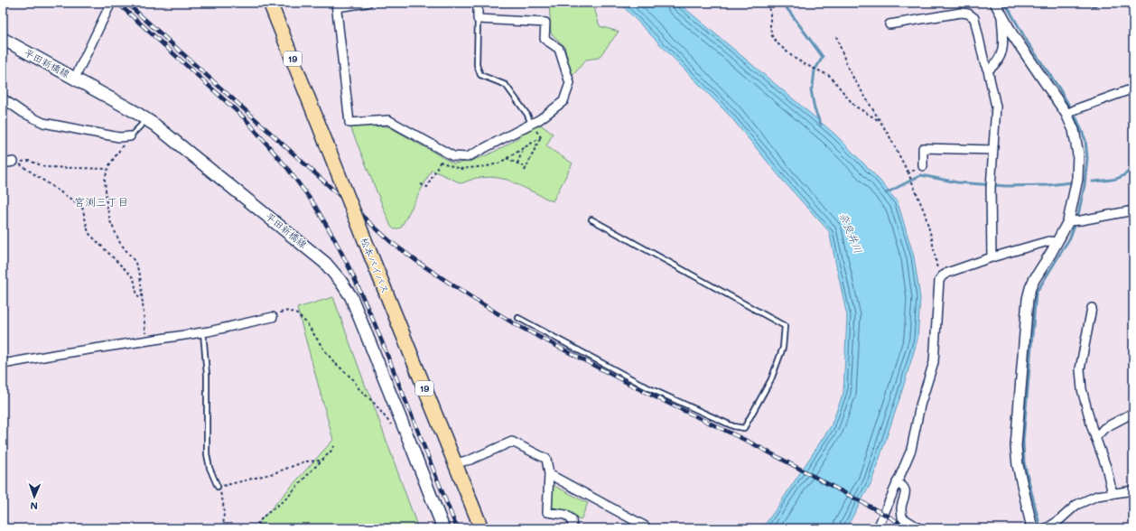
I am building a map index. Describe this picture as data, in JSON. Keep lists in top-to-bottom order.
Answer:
{
  "streets": {
    "highway": ["19", "松本バイパス"],
    "main road": ["平田新橋線"]
  },
  "districts": ["宮渕三丁目"],
  "water": ["奈良井川"],
  "north": "bottom"
}
